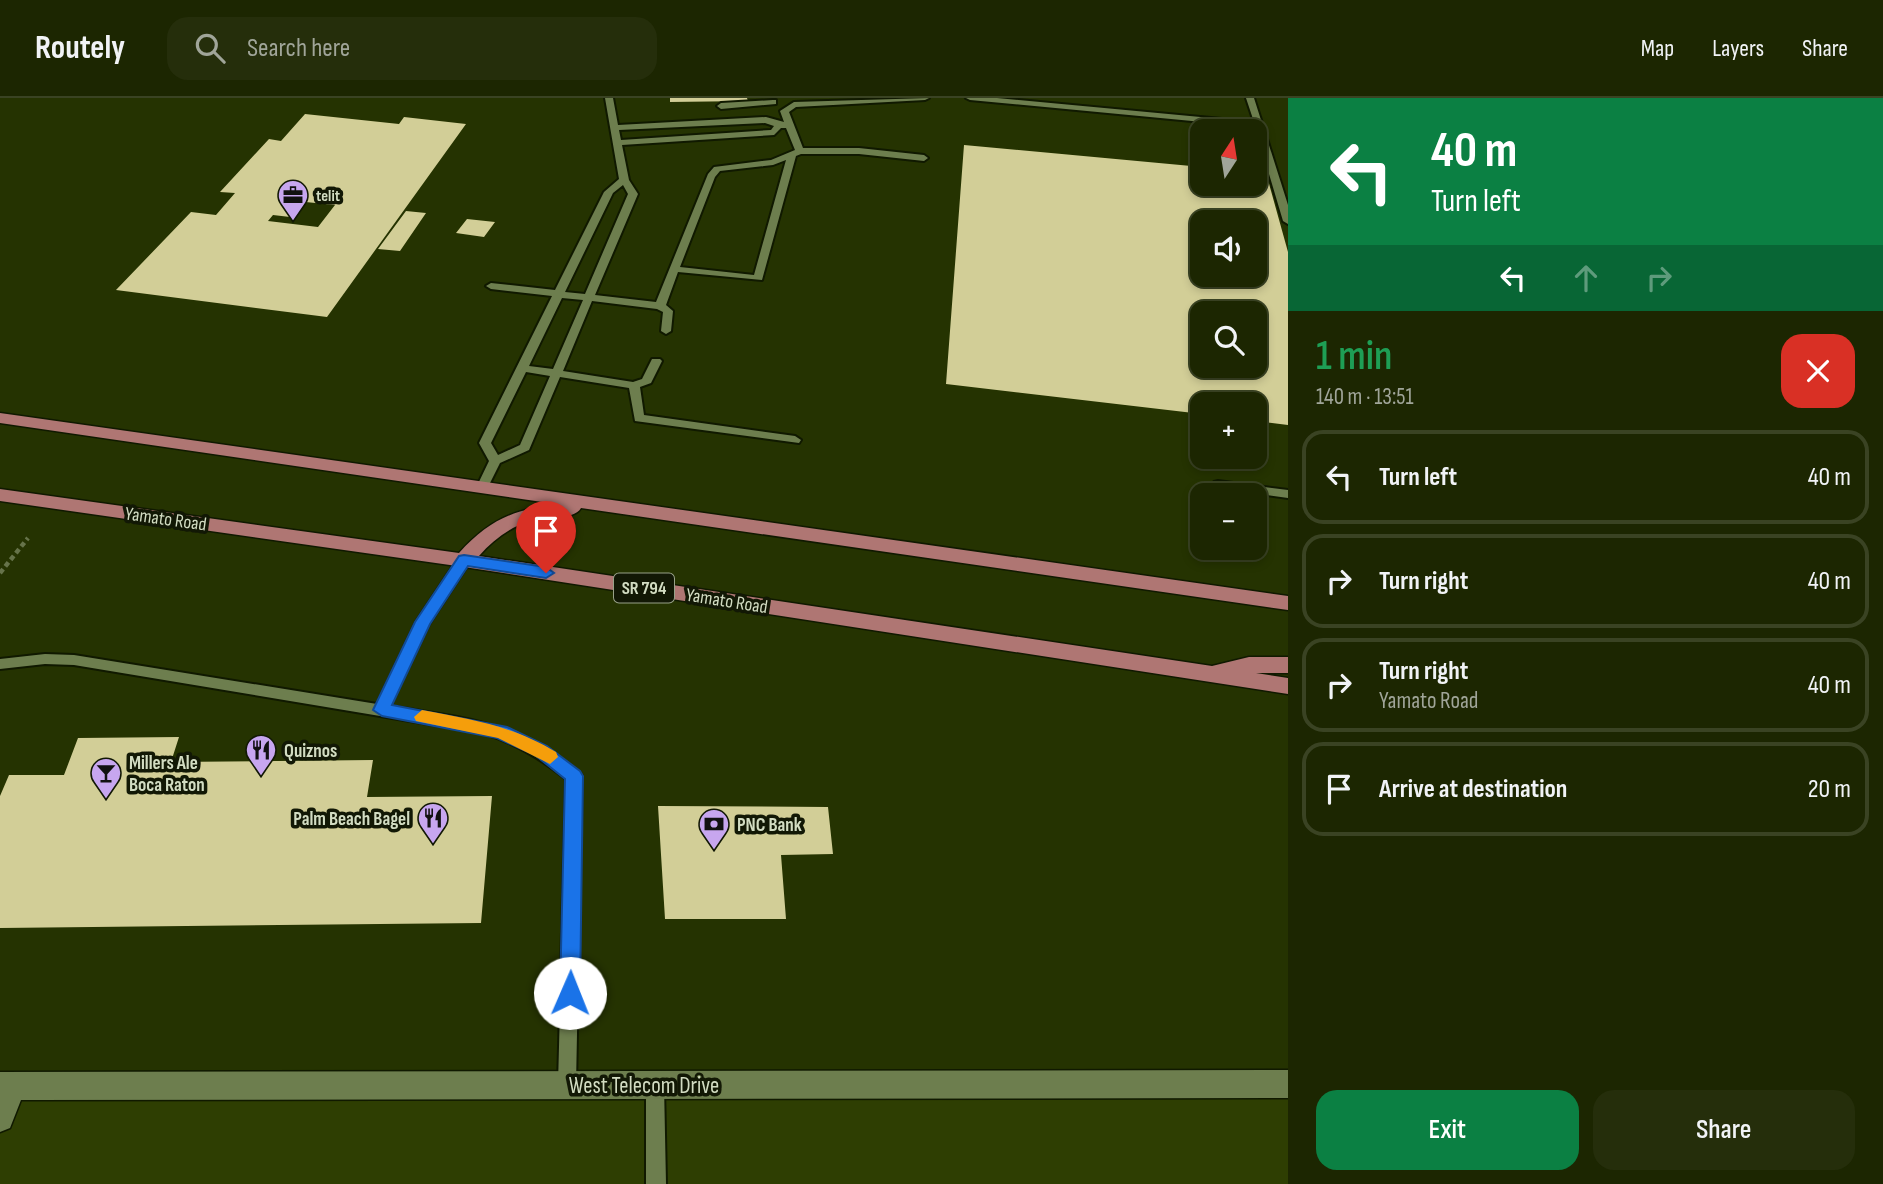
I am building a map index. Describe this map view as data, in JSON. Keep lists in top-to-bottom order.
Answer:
{
  "streets": {
    "main road": ["Yamato Road", "SR 794"],
    "street": ["West Telecom Drive"]
  },
  "places": {
    "office": ["telit"],
    "restaurant": ["Quiznos", "Palm Beach Bagel"],
    "bar": ["Millers Ale Boca Raton"],
    "bank": ["PNC Bank"]
  },
  "north": "top",
  "page": {
    "header": "Routely",
    "search": "Search here",
    "nav": ["Map", "Layers", "Share"],
    "turn": ["40 m", "Turn left"],
    "map_buttons": ["+", "−"],
    "heading": ["1 min", "140 m · 13:51"],
    "list": [
      {
        "name": "Turn left",
        "value": "40 m"
      },
      {
        "name": "Turn right",
        "value": "40 m"
      },
      {
        "name": "Turn right",
        "note": "Yamato Road",
        "value": "40 m"
      },
      {
        "name": "Arrive at destination",
        "value": "20 m"
      }
    ],
    "buttons": ["Exit", "Share"]
  }
}
